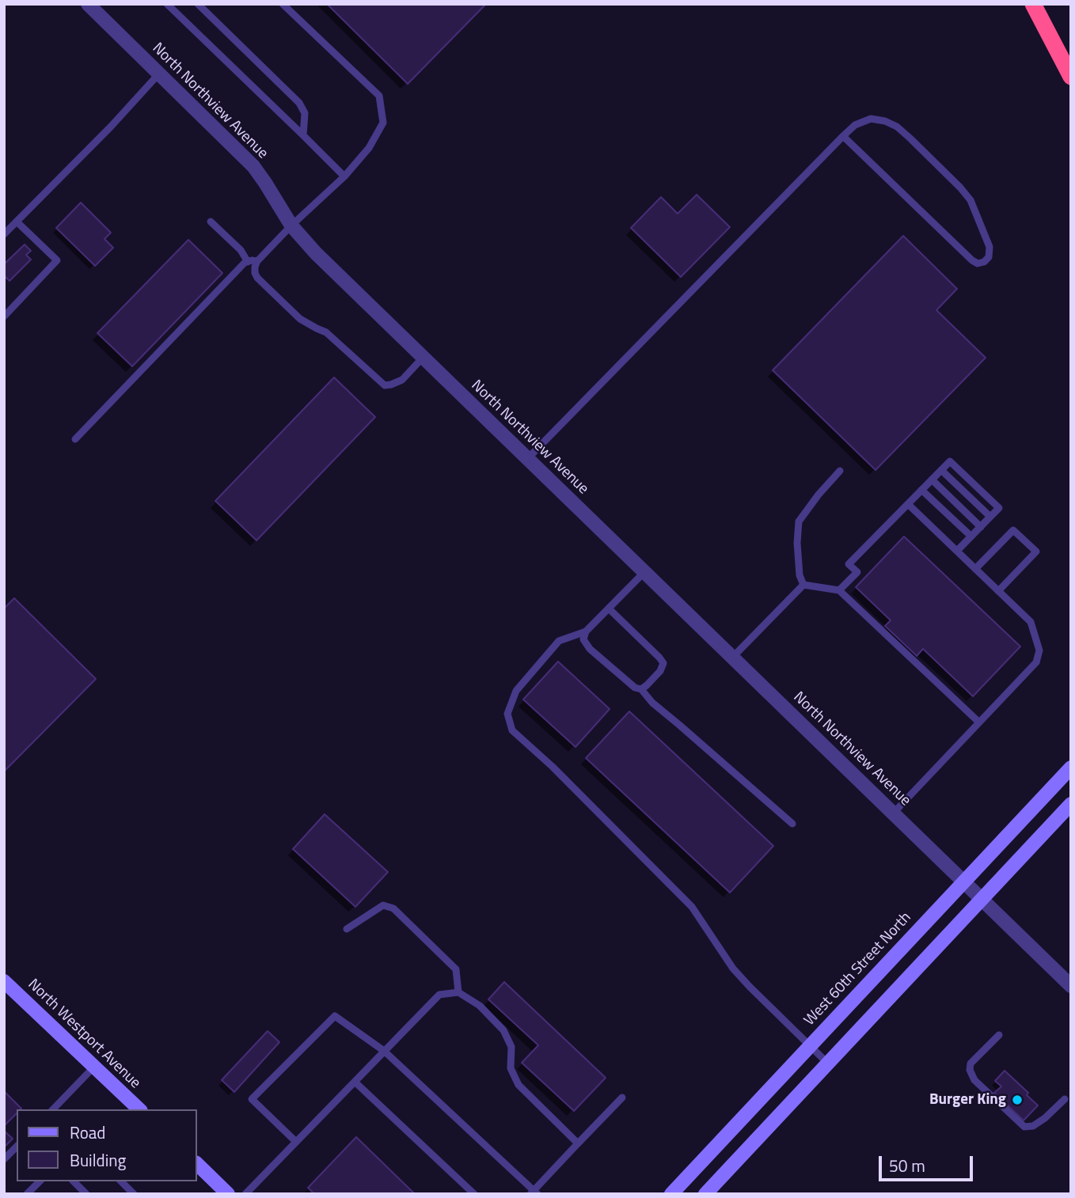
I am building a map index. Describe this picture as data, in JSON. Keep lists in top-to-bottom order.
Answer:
{
  "streets": {
    "main road": ["West 60th Street North", "North Westport Avenue"],
    "street": ["North Northview Avenue"]
  },
  "crossings": [
    ["North Northview Avenue", "West 60th Street North"]
  ],
  "places": ["Burger King"],
  "legend": ["Road", "Building"],
  "scale_bar": "50 m"
}
